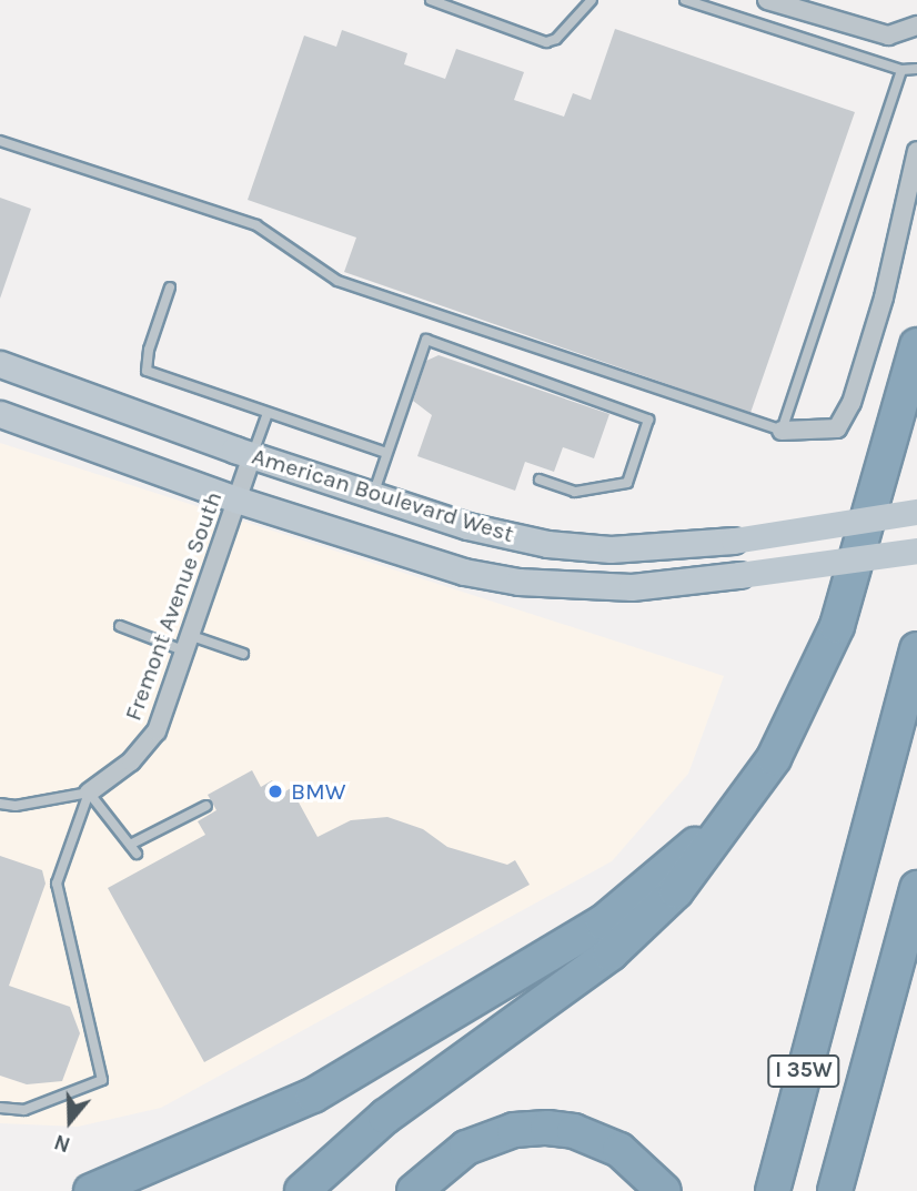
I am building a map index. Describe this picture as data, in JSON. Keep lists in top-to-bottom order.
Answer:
{
  "streets": {
    "highway": ["I 35W"],
    "main road": ["American Boulevard West"],
    "street": ["Fremont Avenue South"]
  },
  "crossings": [
    ["American Boulevard West", "Fremont Avenue South"]
  ],
  "places": ["BMW"],
  "north": "bottom"
}
